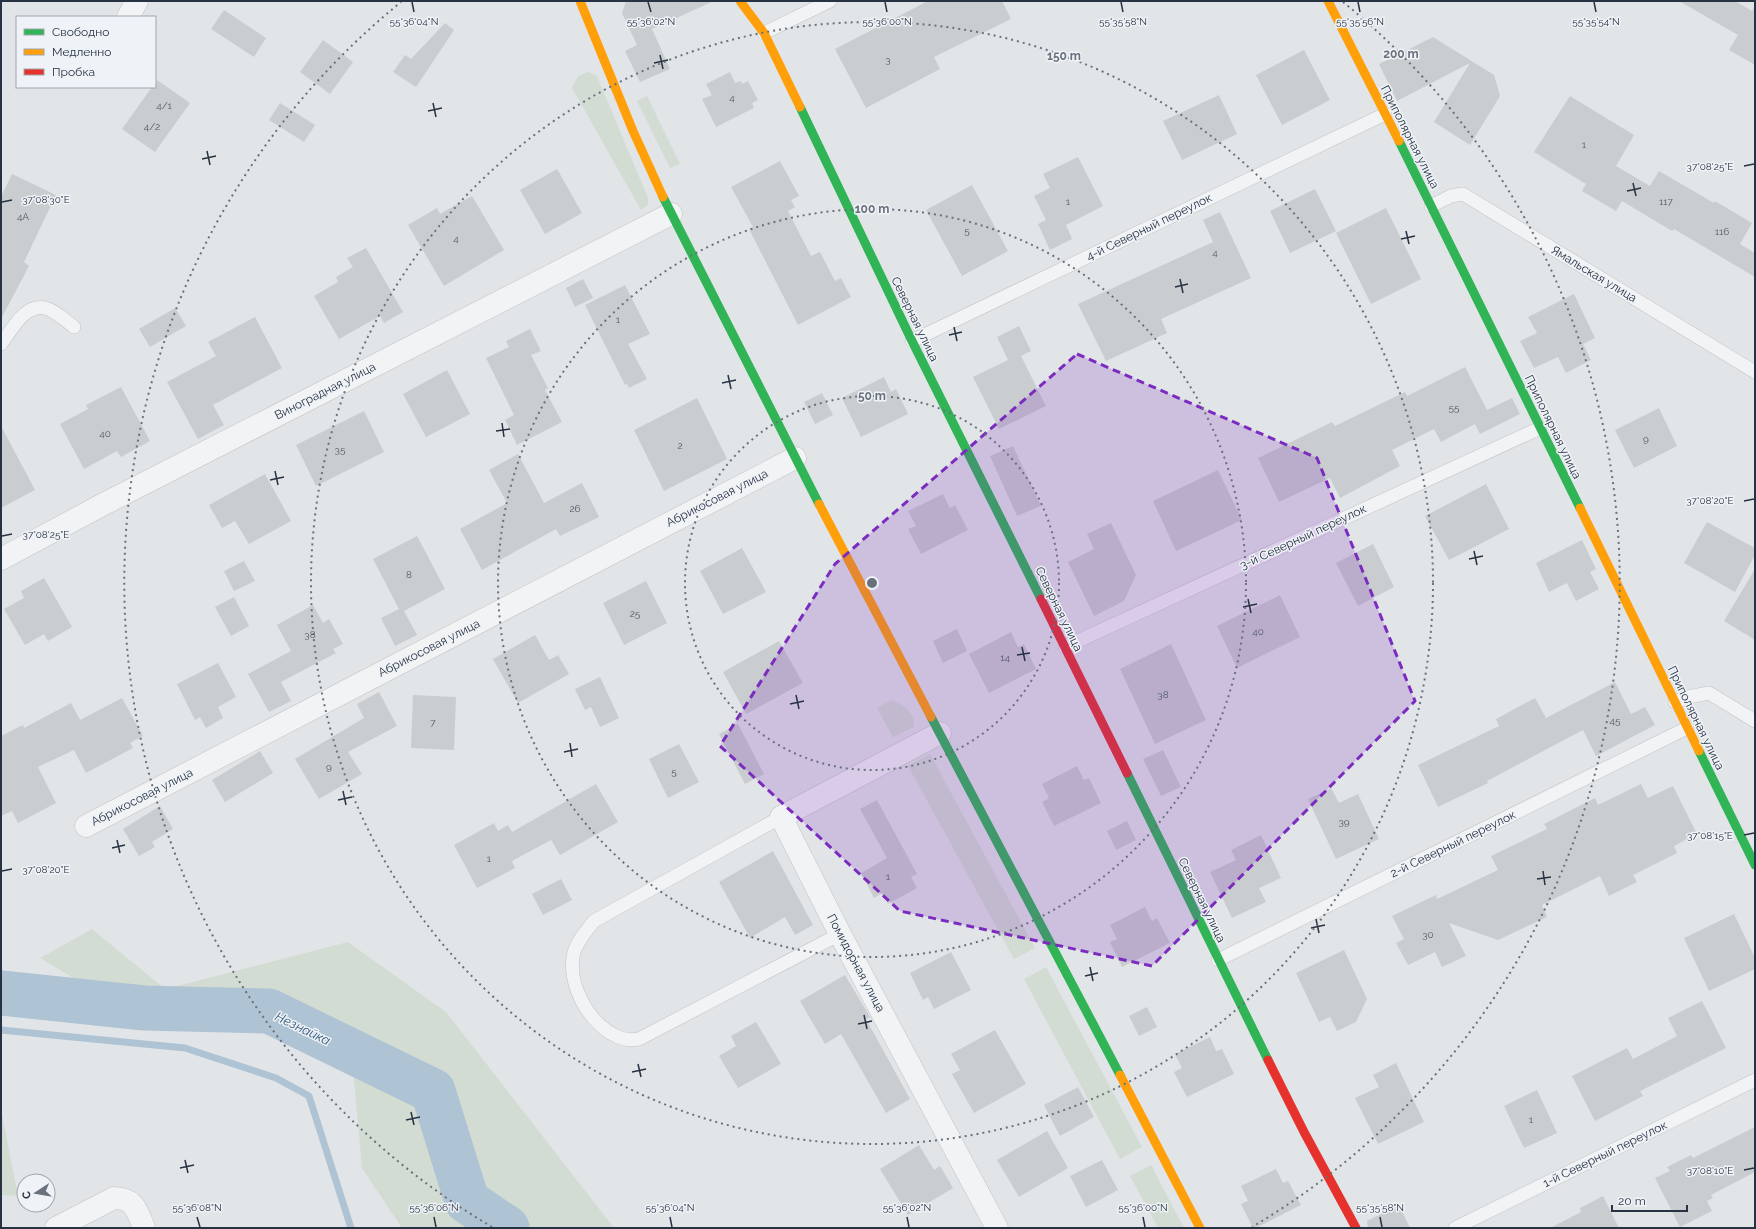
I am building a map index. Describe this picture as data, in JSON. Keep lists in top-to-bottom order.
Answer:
{
  "streets": {
    "street": [
      "Приполярная улица",
      "Северная улица",
      "Виноградная улица",
      "Абрикосовая улица",
      "Помидорная улица"
    ],
    "lane": [
      "4-й Северный переулок",
      "Ямальская улица",
      "3-й Северный переулок",
      "2-й Северный переулок",
      "1-й Северный переулок"
    ]
  },
  "crossings": [
    ["Приполярная улица", "4-й Северный переулок"],
    ["Приполярная улица", "Ямальская улица"],
    ["Приполярная улица", "3-й Северный переулок"],
    ["Приполярная улица", "2-й Северный переулок"],
    ["4-й Северный переулок", "Северная улица"],
    ["Северная улица", "3-й Северный переулок"],
    ["Северная улица", "2-й Северный переулок"]
  ],
  "water": ["Незнайка"],
  "house_numbers": [
    "3",
    "4",
    "4/1",
    "4/2",
    "1",
    "1",
    "117",
    "4А",
    "5",
    "116",
    "4",
    "4",
    "1",
    "55",
    "40",
    "9",
    "2",
    "35",
    "26",
    "8",
    "25",
    "40",
    "38",
    "14",
    "38",
    "45",
    "7",
    "9",
    "5",
    "39",
    "1",
    "1",
    "30",
    "1"
  ],
  "legend": ["Свободно", "Медленно", "Пробка"],
  "scale_bar": "20 m",
  "north": "left",
  "coordinates": [
    "55°36'04\"N",
    "55°36'02\"N",
    "55°36'00\"N",
    "55°35'58\"N",
    "55°35'56\"N",
    "55°35'54\"N",
    "37°08'25\"E",
    "37°08'30\"E",
    "37°08'20\"E",
    "37°08'15\"E",
    "37°08'10\"E",
    "55°36'08\"N",
    "55°36'06\"N"
  ],
  "rings": [
    "200 m",
    "150 m",
    "100 m",
    "50 m"
  ]
}
